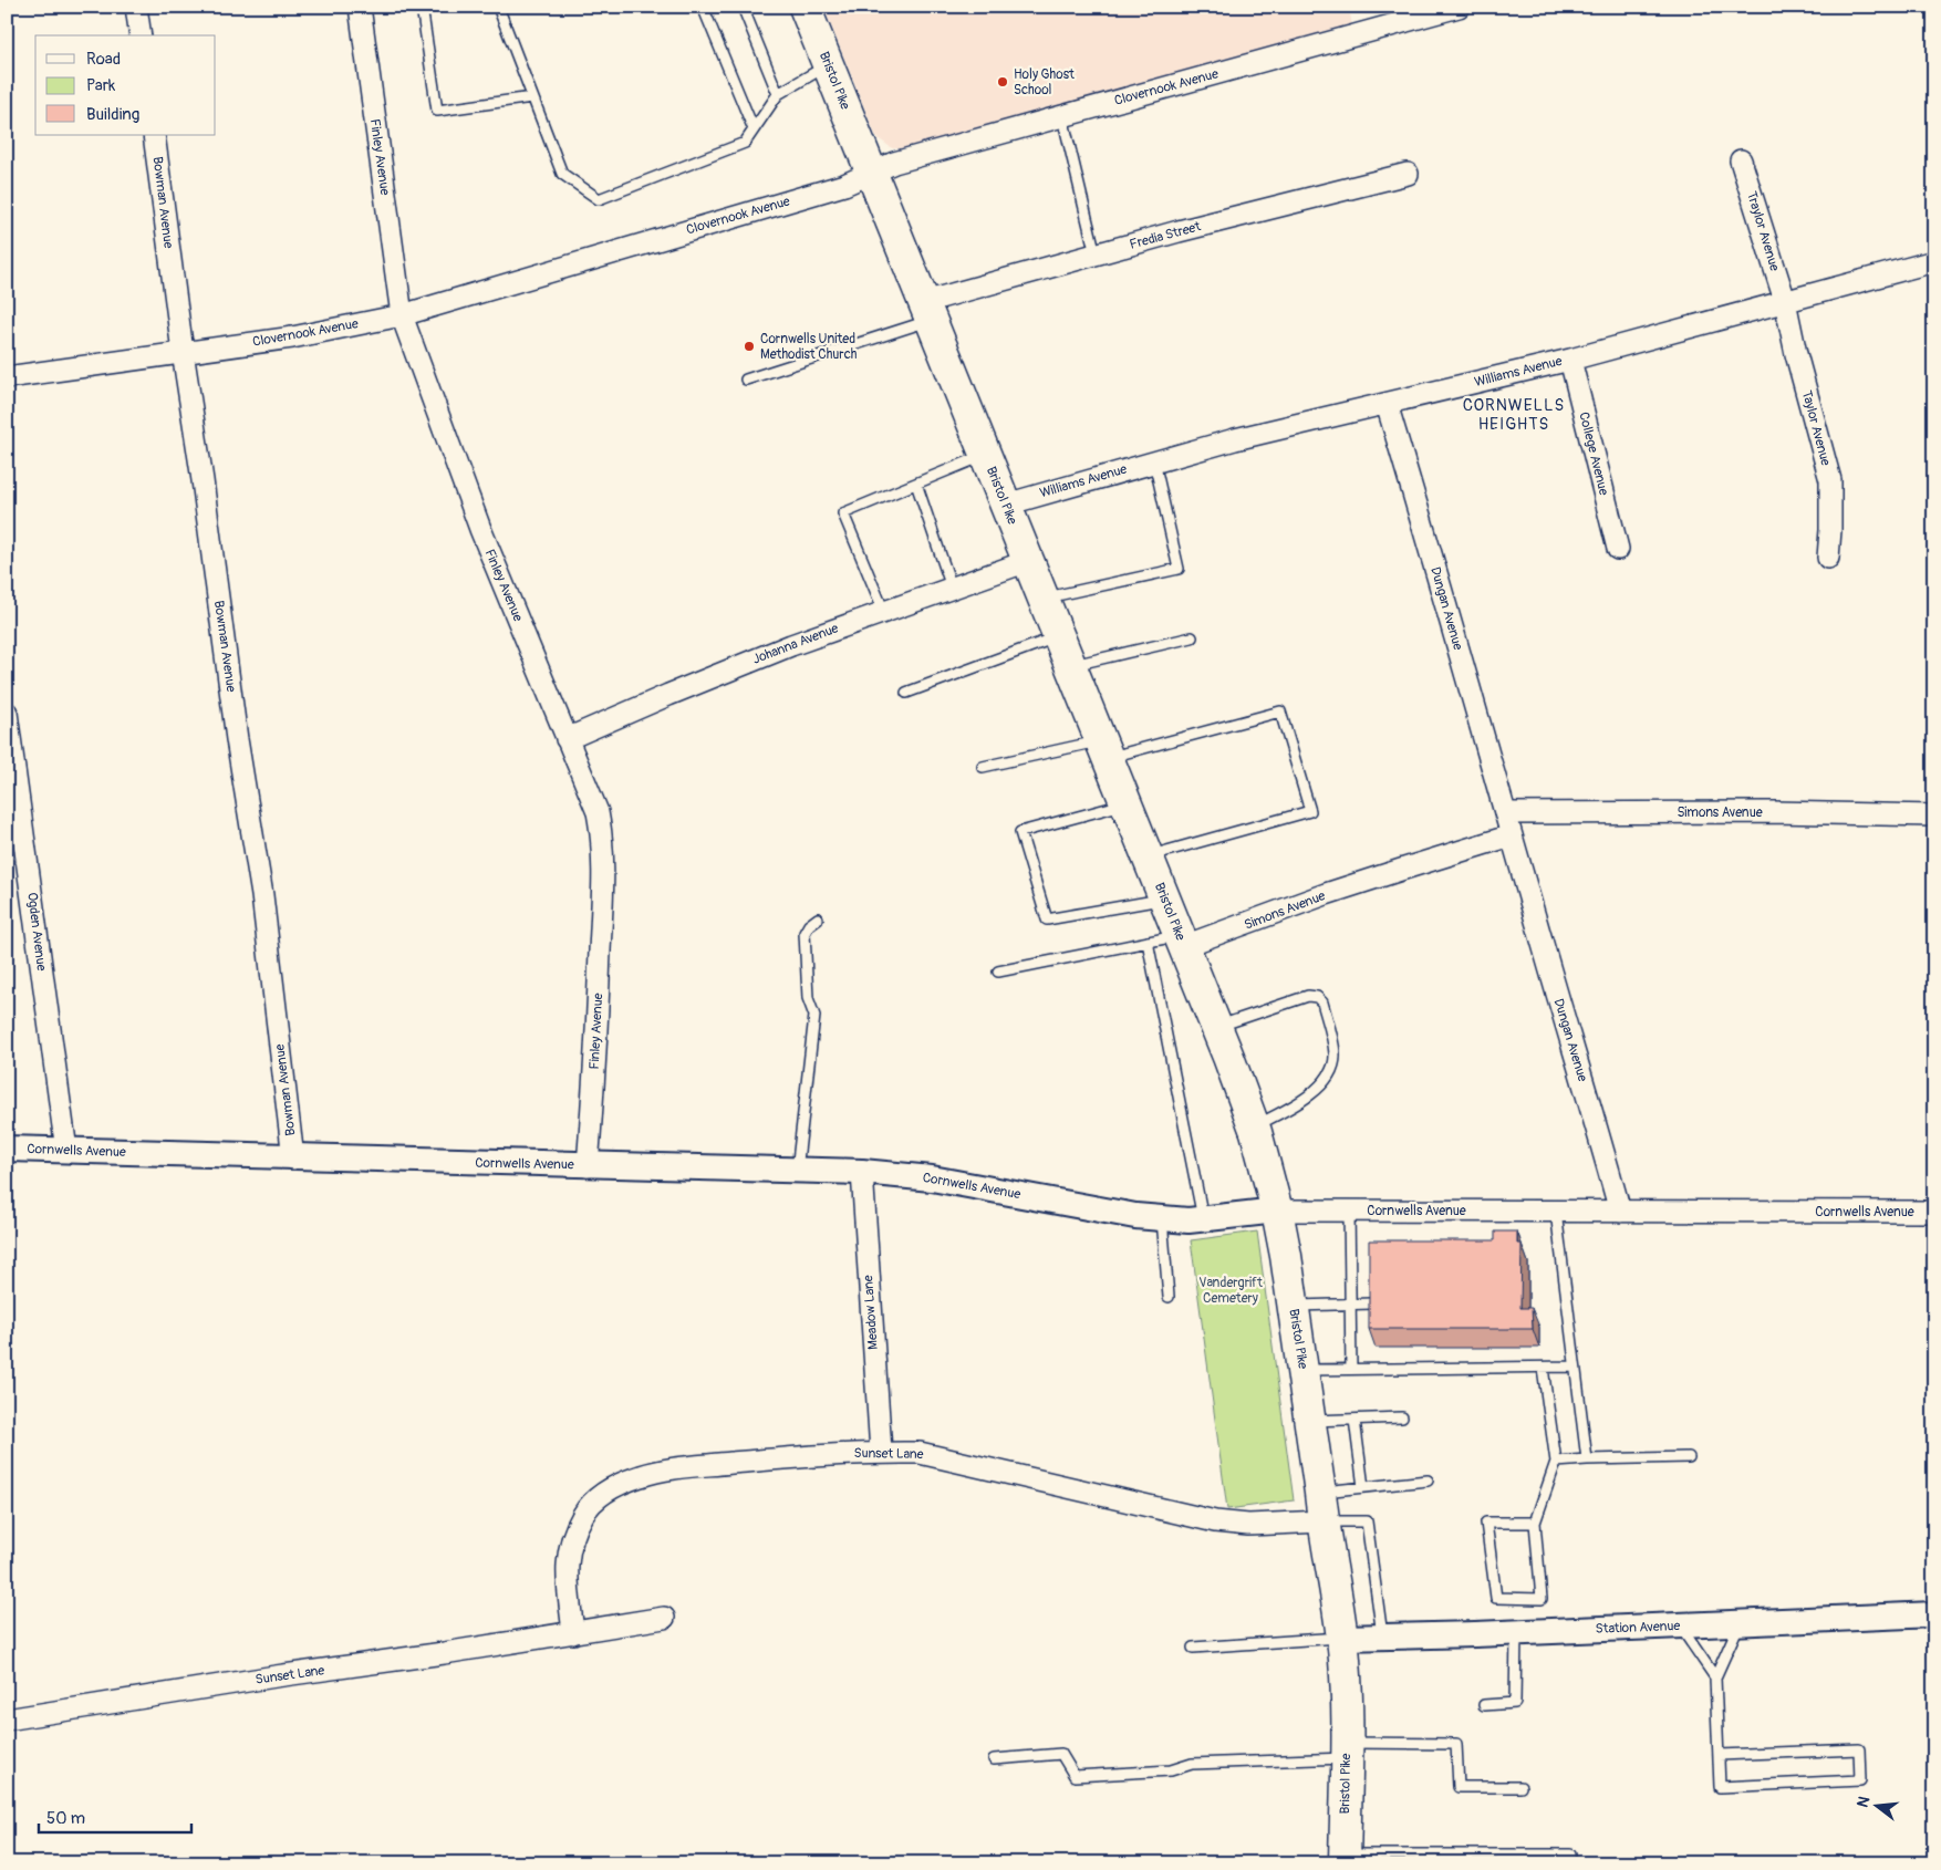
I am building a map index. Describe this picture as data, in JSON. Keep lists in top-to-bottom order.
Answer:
{
  "streets": {
    "main road": ["Bristol Pike"],
    "street": [
      "Clovernook Avenue",
      "Finley Avenue",
      "Bowman Avenue",
      "Traylor Avenue",
      "Fredia Street",
      "Williams Avenue",
      "Taylor Avenue",
      "College Avenue",
      "Dungan Avenue",
      "Johanna Avenue",
      "Simons Avenue",
      "Ogden Avenue",
      "Cornwells Avenue",
      "Meadow Lane",
      "Sunset Lane",
      "Station Avenue"
    ]
  },
  "crossings": [
    ["Bristol Pike", "Clovernook Avenue"],
    ["Bristol Pike", "Fredia Street"],
    ["Bristol Pike", "Williams Avenue"],
    ["Bristol Pike", "Johanna Avenue"],
    ["Bristol Pike", "Simons Avenue"],
    ["Bristol Pike", "Cornwells Avenue"],
    ["Bristol Pike", "Sunset Lane"],
    ["Bristol Pike", "Station Avenue"],
    ["Clovernook Avenue", "Finley Avenue"],
    ["Clovernook Avenue", "Bowman Avenue"],
    ["Finley Avenue", "Johanna Avenue"],
    ["Finley Avenue", "Cornwells Avenue"],
    ["Bowman Avenue", "Cornwells Avenue"],
    ["Traylor Avenue", "Williams Avenue"],
    ["Traylor Avenue", "Taylor Avenue"],
    ["Williams Avenue", "Taylor Avenue"],
    ["Williams Avenue", "College Avenue"],
    ["Williams Avenue", "Dungan Avenue"],
    ["Dungan Avenue", "Simons Avenue"],
    ["Dungan Avenue", "Cornwells Avenue"],
    ["Ogden Avenue", "Cornwells Avenue"],
    ["Cornwells Avenue", "Meadow Lane"],
    ["Meadow Lane", "Sunset Lane"]
  ],
  "districts": ["CORNWELLS HEIGHTS"],
  "parks": ["Vandergrift Cemetery"],
  "places": ["Holy Ghost School", "Cornwells United Methodist Church"],
  "legend": ["Road", "Park", "Building"],
  "scale_bar": "50 m",
  "north": "left"
}
